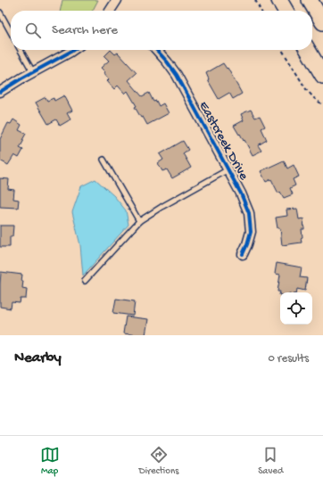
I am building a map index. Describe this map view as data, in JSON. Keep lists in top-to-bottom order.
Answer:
{
  "streets": {
    "street": ["Eastcreek Drive"]
  },
  "page": {
    "search": "Search here",
    "heading": ["Nearby", "0 results"],
    "nav": ["Map", "Directions", "Saved"]
  }
}
